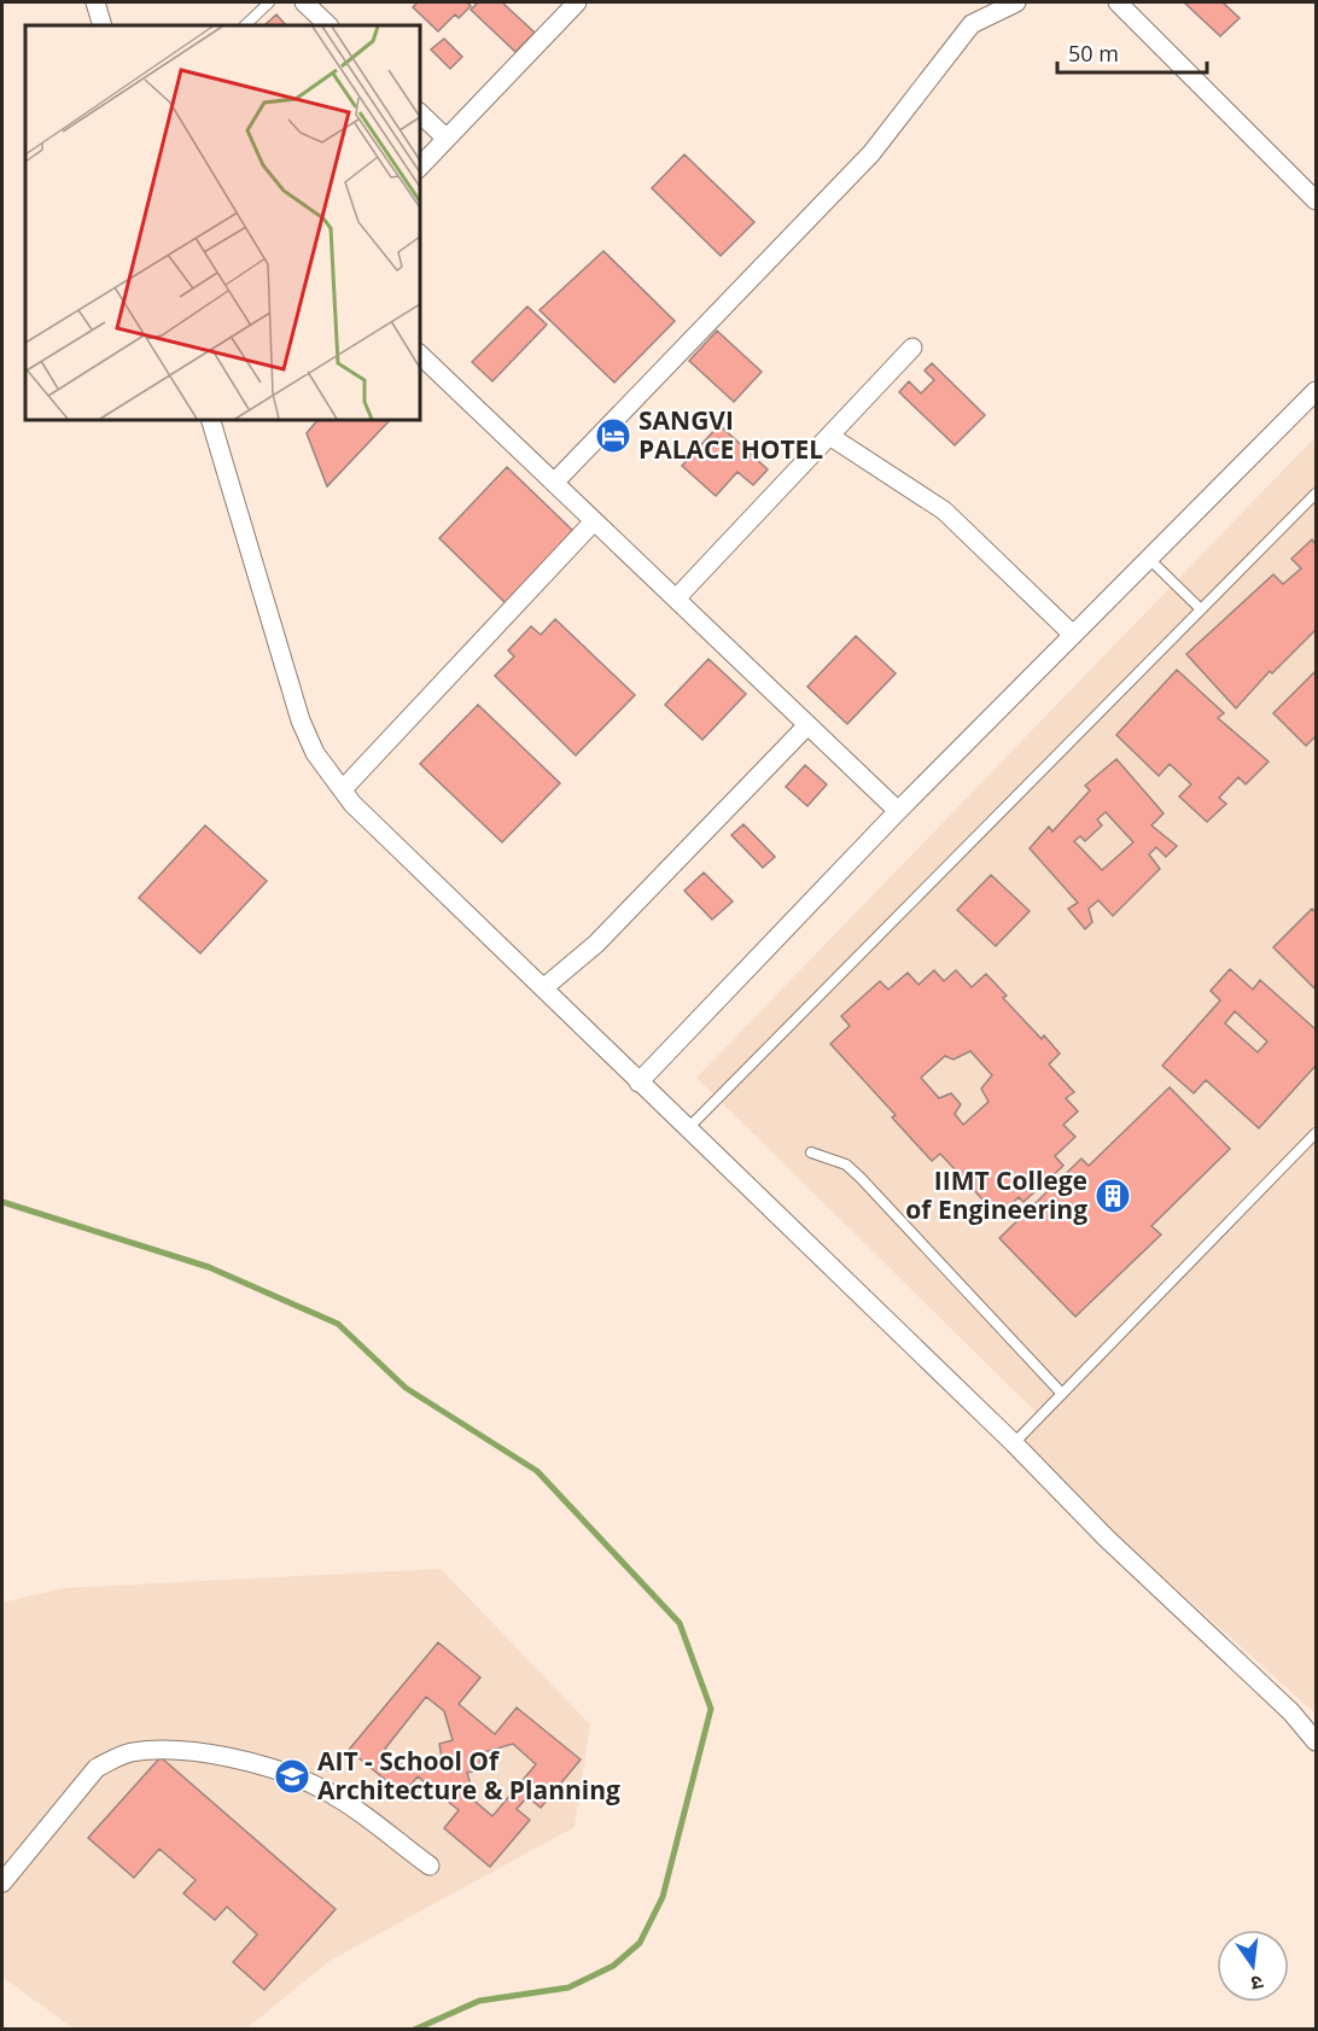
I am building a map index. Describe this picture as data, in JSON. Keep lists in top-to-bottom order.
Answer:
{
  "places": {
    "hotel": ["SANGVI PALACE HOTEL"],
    "building": ["IIMT College of Engineering"],
    "school or university": ["AIT - School Of Architecture & Planning"]
  },
  "scale_bar": "50 m",
  "north": "bottom"
}
